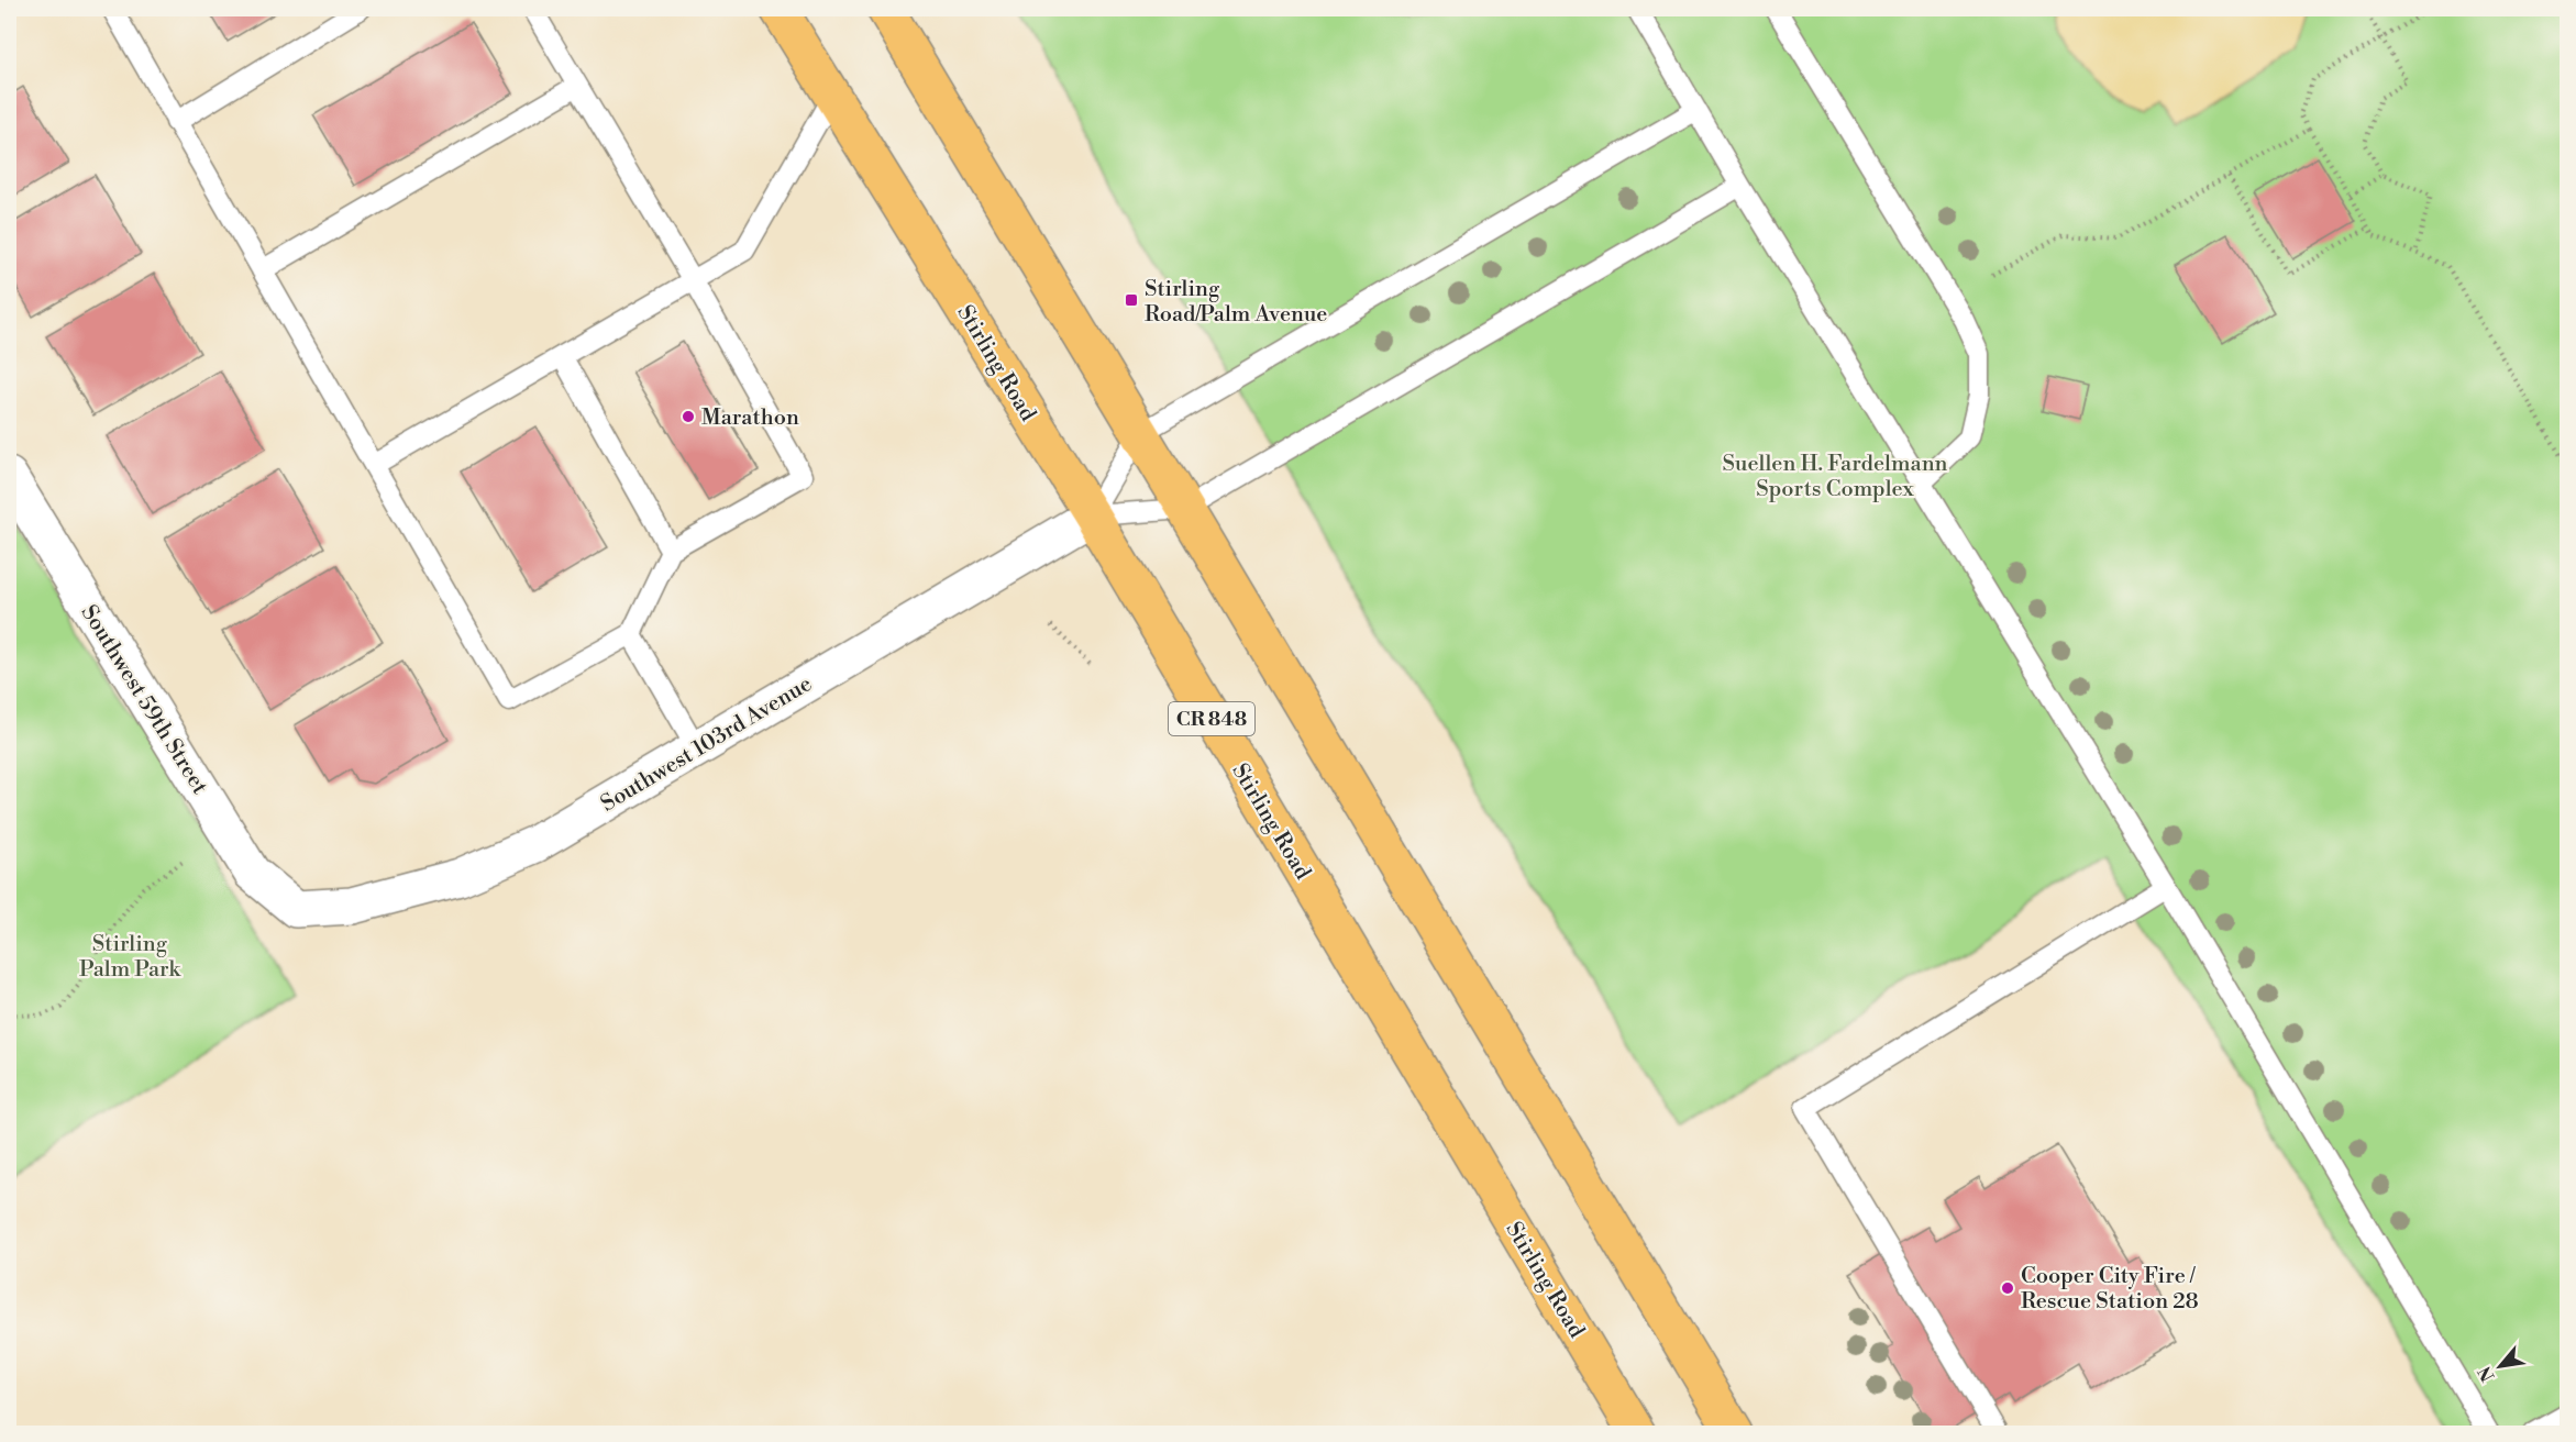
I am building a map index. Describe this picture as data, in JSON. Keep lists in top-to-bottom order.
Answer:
{
  "streets": {
    "main road": ["Stirling Road", "CR 848"],
    "street": ["Southwest 59th Street", "Southwest 103rd Avenue"]
  },
  "crossings": [
    ["Stirling Road", "Southwest 103rd Avenue"],
    ["Southwest 59th Street", "Southwest 103rd Avenue"]
  ],
  "parks": ["Suellen H. Fardelmann Sports Complex", "Stirling Palm Park"],
  "places": {
    "transit": ["Stirling Road/Palm Avenue"],
    "other": ["Marathon", "Cooper City Fire / Rescue Station 28"]
  },
  "north": "bottom left"
}
